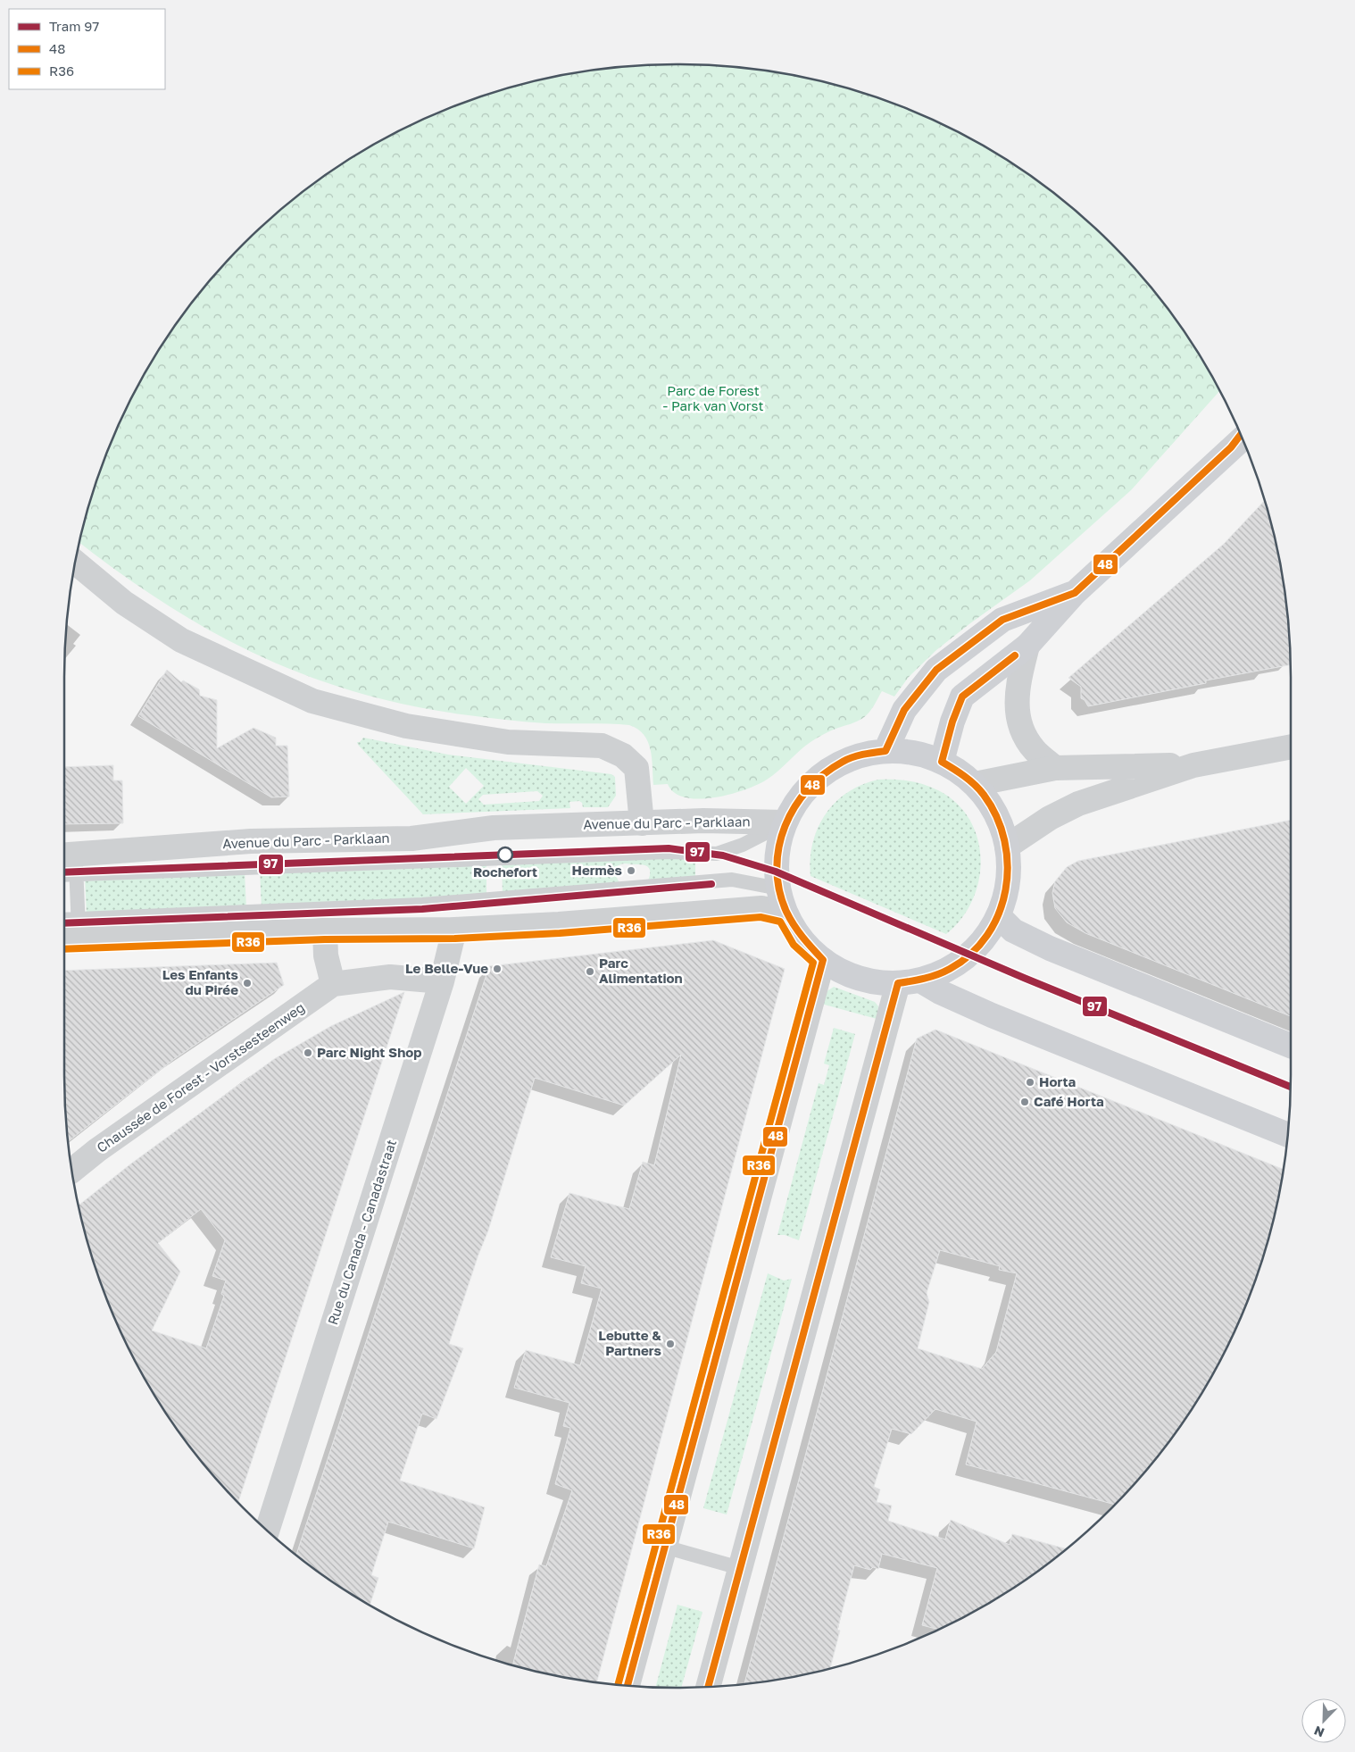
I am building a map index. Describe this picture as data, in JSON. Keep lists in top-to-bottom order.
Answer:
{
  "streets": {
    "street": ["Avenue du Parc - Parklaan", "Chaussée de Forest - Vorstsesteenweg", "Rue du Canada - Canadastraat"]
  },
  "crossings": [
    ["Chaussée de Forest - Vorstsesteenweg", "Rue du Canada - Canadastraat"]
  ],
  "parks": ["Parc de Forest - Park van Vorst"],
  "places": [
    "Rochefort",
    "Hermès",
    "Le Belle-Vue",
    "Parc Alimentation",
    "Les Enfants du Pirée",
    "Parc Night Shop",
    "Horta",
    "Café Horta",
    "Lebutte & Partners"
  ],
  "lines": ["transit line 48", "tram line 97", "transit line R36"],
  "legend": ["Tram 97", "48", "R36"],
  "north": "bottom left"
}
